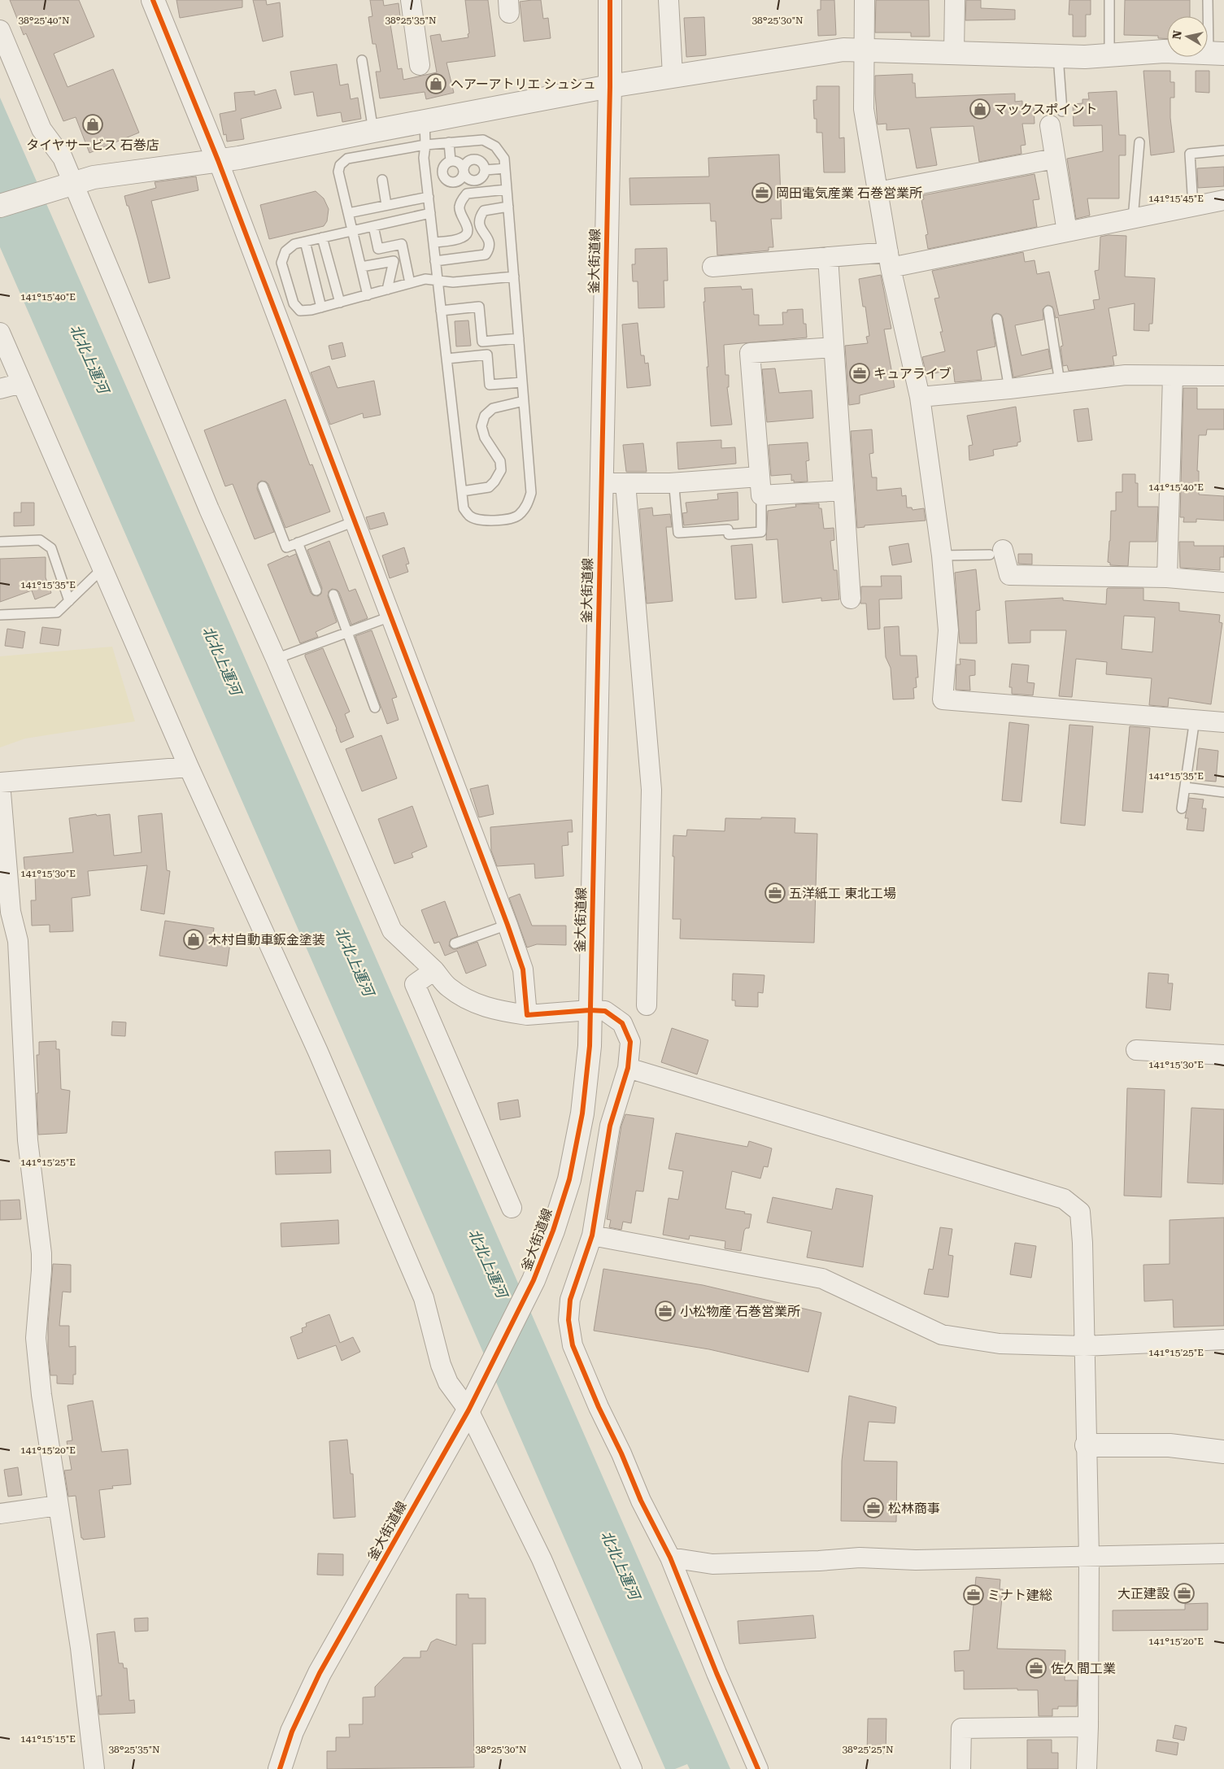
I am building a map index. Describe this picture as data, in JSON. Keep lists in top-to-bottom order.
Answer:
{
  "streets": {
    "street": ["釜大街道線"]
  },
  "water": ["北北上運河"],
  "places": {
    "shop": [
      "ヘアーアトリエ シュシュ",
      "マックスポイント",
      "タイヤサービス 石巻店",
      "木村自動車鈑金塗装"
    ],
    "office": [
      "岡田電気産業 石巻営業所",
      "キュアライブ",
      "五洋紙工 東北工場",
      "小松物産 石巻営業所",
      "松林商事",
      "大正建設",
      "ミナト建総",
      "佐久間工業"
    ]
  },
  "north": "left",
  "coordinates": [
    "38°25'35\"N",
    "38°25'30\"N",
    "38°25'40\"N",
    "141°15'45\"E",
    "141°15'40\"E",
    "141°15'35\"E",
    "141°15'30\"E",
    "141°15'25\"E",
    "141°15'20\"E",
    "141°15'15\"E",
    "38°25'25\"N"
  ]
}
